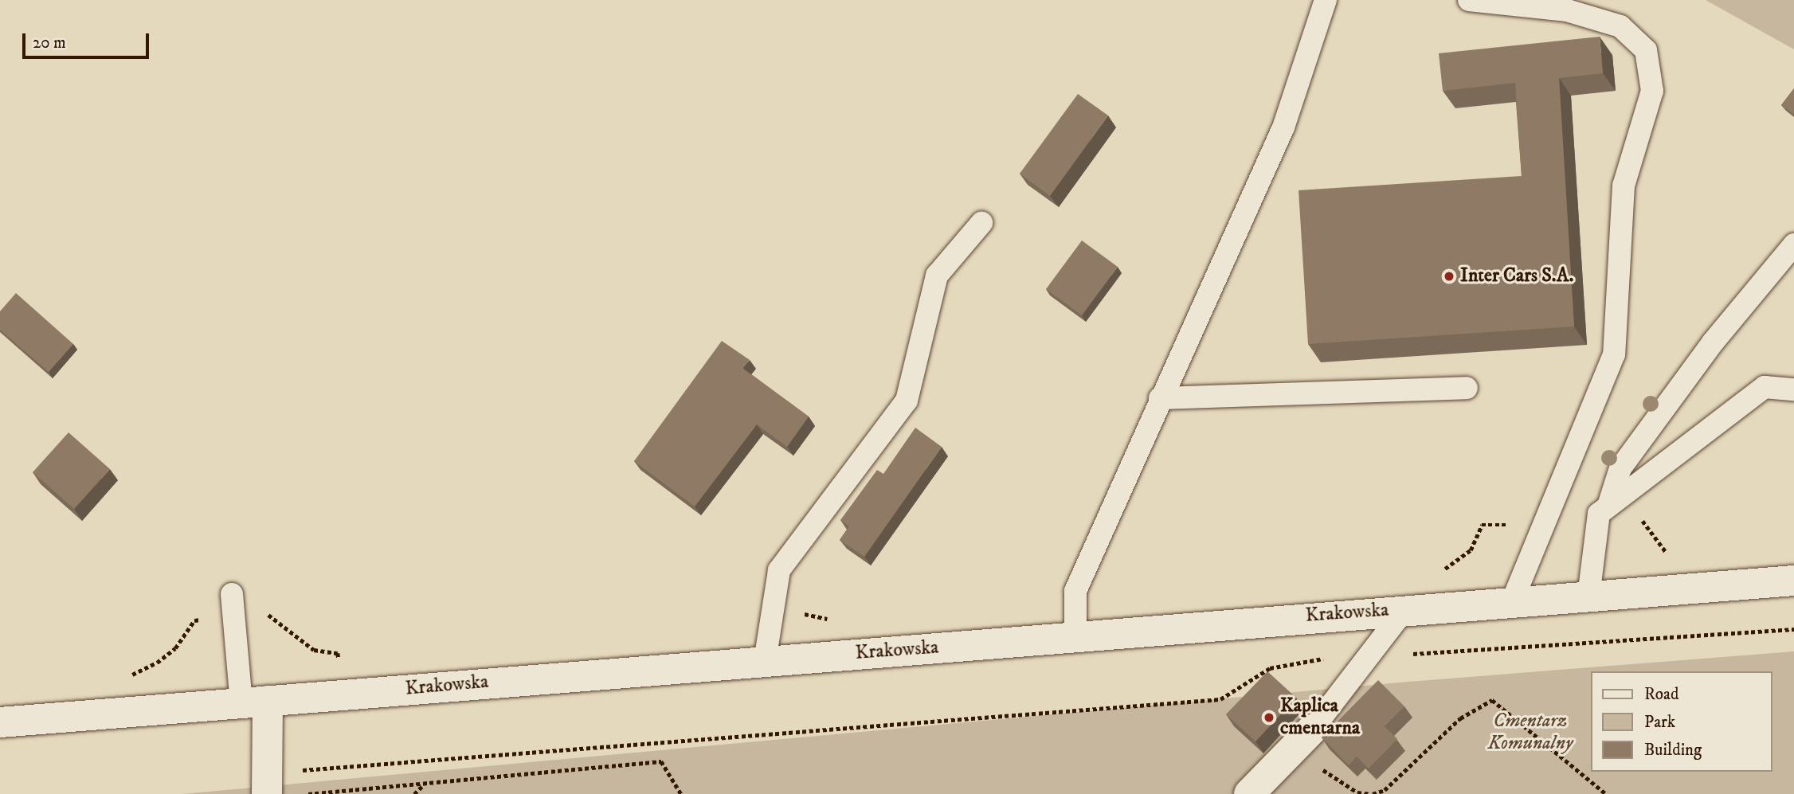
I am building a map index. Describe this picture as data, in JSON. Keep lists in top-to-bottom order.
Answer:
{
  "streets": {
    "main road": ["Krakowska"]
  },
  "parks": ["Cmentarz Komunalny"],
  "places": ["Inter Cars S.A.", "Kaplica cmentarna"],
  "legend": ["Road", "Park", "Building"],
  "scale_bar": "20 m"
}
